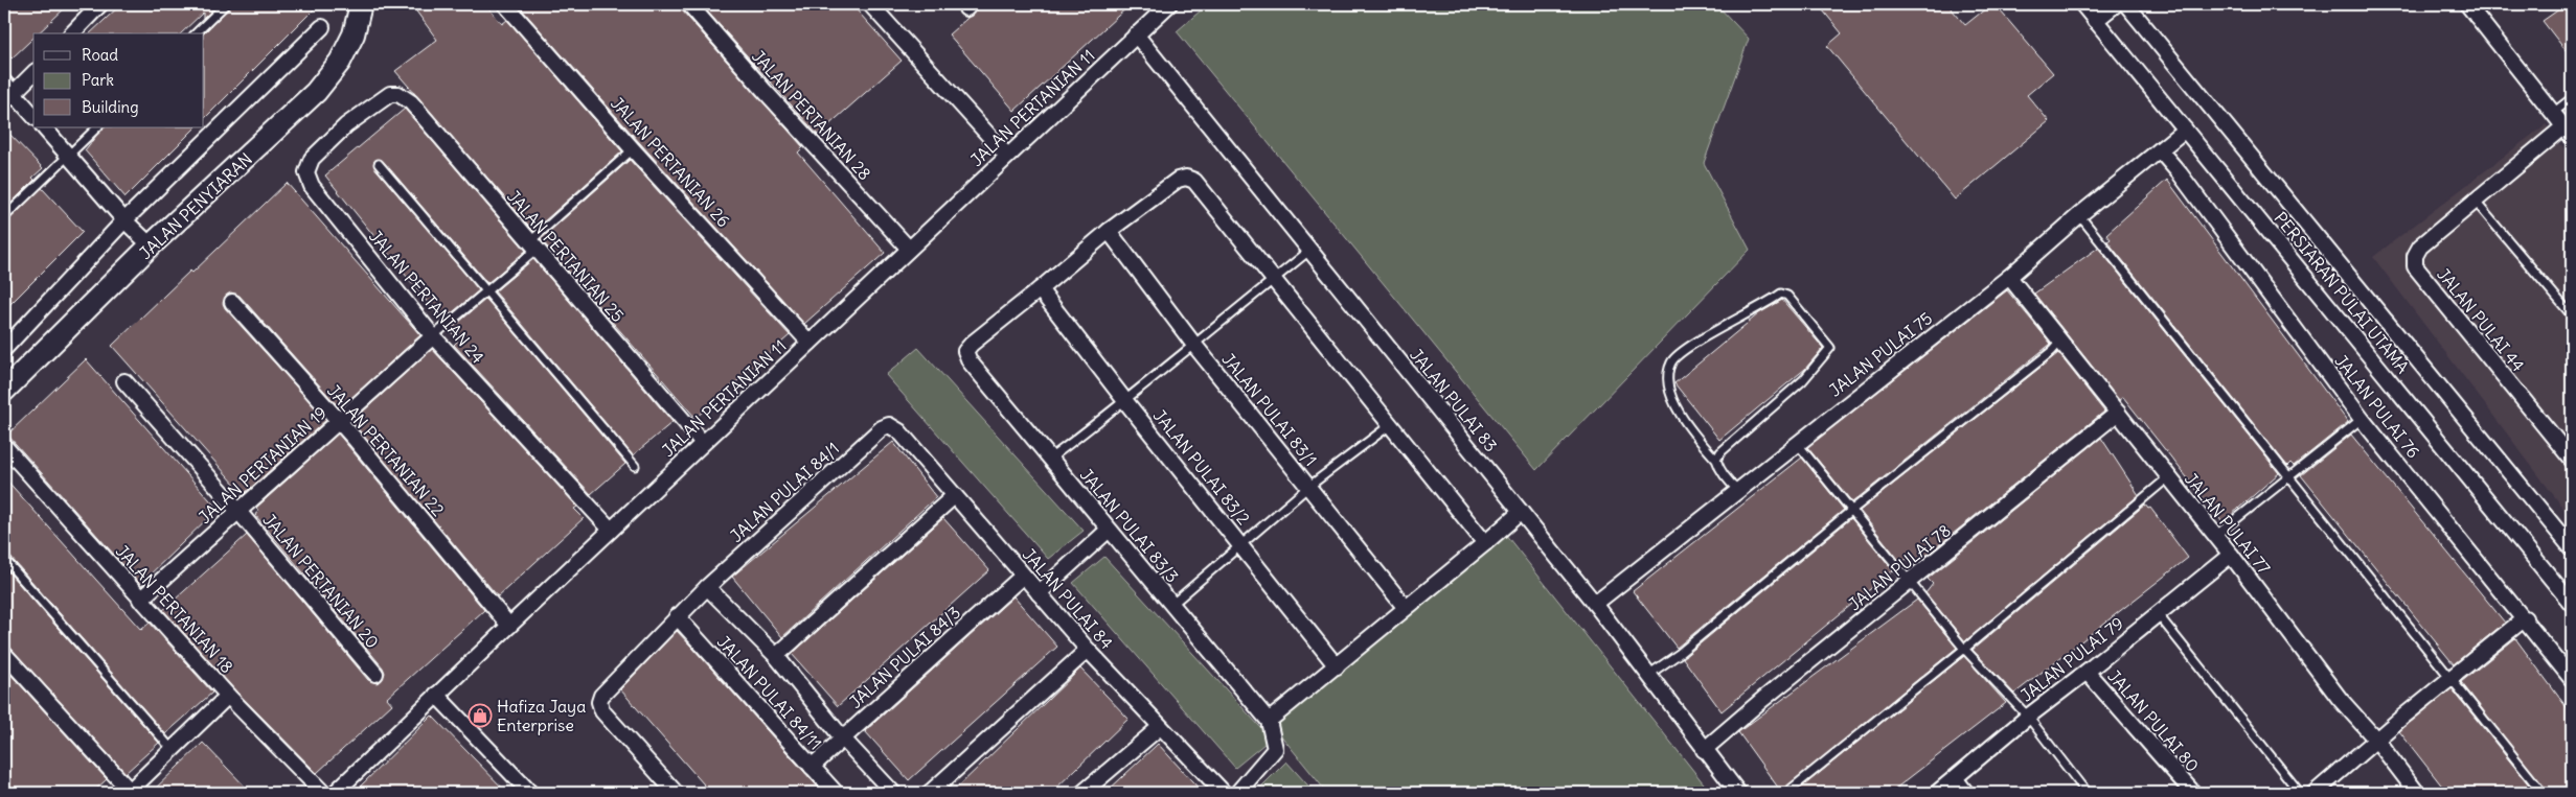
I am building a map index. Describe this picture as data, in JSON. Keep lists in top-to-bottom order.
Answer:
{
  "streets": {
    "street": [
      "JALAN PERTANIAN 11",
      "JALAN PERTANIAN 28",
      "JALAN PERTANIAN 26",
      "JALAN PENYIARAN",
      "JALAN PERTANIAN 25",
      "PERSIARAN PULAI UTAMA",
      "JALAN PERTANIAN 24",
      "JALAN PULAI 44",
      "JALAN PULAI 75",
      "JALAN PULAI 83",
      "JALAN PULAI 76",
      "JALAN PULAI 83/1",
      "JALAN PERTANIAN 22",
      "JALAN PERTANIAN 19",
      "JALAN PULAI 83/2",
      "JALAN PULAI 84/1",
      "JALAN PULAI 77",
      "JALAN PULAI 83/3",
      "JALAN PULAI 78",
      "JALAN PERTANIAN 20",
      "JALAN PULAI 84",
      "JALAN PERTANIAN 18",
      "JALAN PULAI 84/3",
      "JALAN PULAI 79",
      "JALAN PULAI 84/11",
      "JALAN PULAI 80"
    ]
  },
  "crossings": [
    ["JALAN PERTANIAN 11", "JALAN PERTANIAN 28"],
    ["JALAN PERTANIAN 11", "JALAN PERTANIAN 26"],
    ["JALAN PERTANIAN 11", "JALAN PERTANIAN 25"],
    ["JALAN PERTANIAN 11", "JALAN PERTANIAN 24"],
    ["JALAN PERTANIAN 11", "JALAN PULAI 83"],
    ["JALAN PERTANIAN 11", "JALAN PERTANIAN 22"],
    ["JALAN PERTANIAN 25", "JALAN PERTANIAN 24"],
    ["PERSIARAN PULAI UTAMA", "JALAN PULAI 75"],
    ["JALAN PERTANIAN 24", "JALAN PERTANIAN 19"],
    ["JALAN PULAI 75", "JALAN PULAI 83"],
    ["JALAN PULAI 75", "JALAN PULAI 76"],
    ["JALAN PULAI 75", "JALAN PULAI 77"],
    ["JALAN PULAI 83", "JALAN PULAI 78"],
    ["JALAN PERTANIAN 22", "JALAN PERTANIAN 19"],
    ["JALAN PERTANIAN 19", "JALAN PERTANIAN 20"],
    ["JALAN PERTANIAN 19", "JALAN PERTANIAN 18"],
    ["JALAN PULAI 83/2", "JALAN PULAI 83/3"],
    ["JALAN PULAI 84/1", "JALAN PULAI 84"],
    ["JALAN PULAI 77", "JALAN PULAI 78"],
    ["JALAN PULAI 77", "JALAN PULAI 79"],
    ["JALAN PULAI 84", "JALAN PULAI 84/3"],
    ["JALAN PULAI 84/3", "JALAN PULAI 84/11"],
    ["JALAN PULAI 79", "JALAN PULAI 80"]
  ],
  "places": {
    "shop": ["Hafiza Jaya Enterprise"]
  },
  "legend": ["Road", "Park", "Building"]
}
